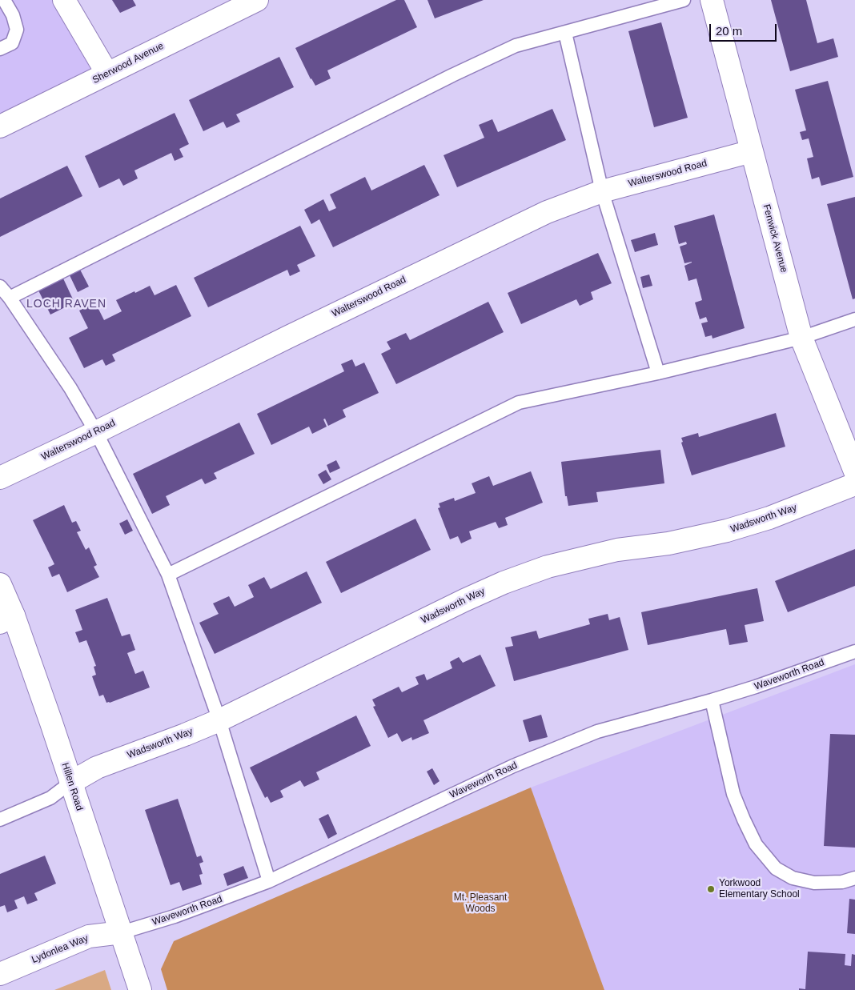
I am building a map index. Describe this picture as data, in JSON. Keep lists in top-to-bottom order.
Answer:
{
  "streets": {
    "street": [
      "Sherwood Avenue",
      "Walterswood Road",
      "Fenwick Avenue",
      "Wadsworth Way",
      "Hillen Road",
      "Lydonlea Way"
    ],
    "lane": ["Waveworth Road"]
  },
  "crossings": [
    ["Walterswood Road", "Fenwick Avenue"],
    ["Wadsworth Way", "Hillen Road"],
    ["Waveworth Road", "Hillen Road"],
    ["Waveworth Road", "Lydonlea Way"],
    ["Hillen Road", "Lydonlea Way"]
  ],
  "districts": ["LOCH RAVEN"],
  "parks": ["Mt. Pleasant Woods"],
  "places": ["Yorkwood Elementary School"],
  "scale_bar": "20 m"
}
